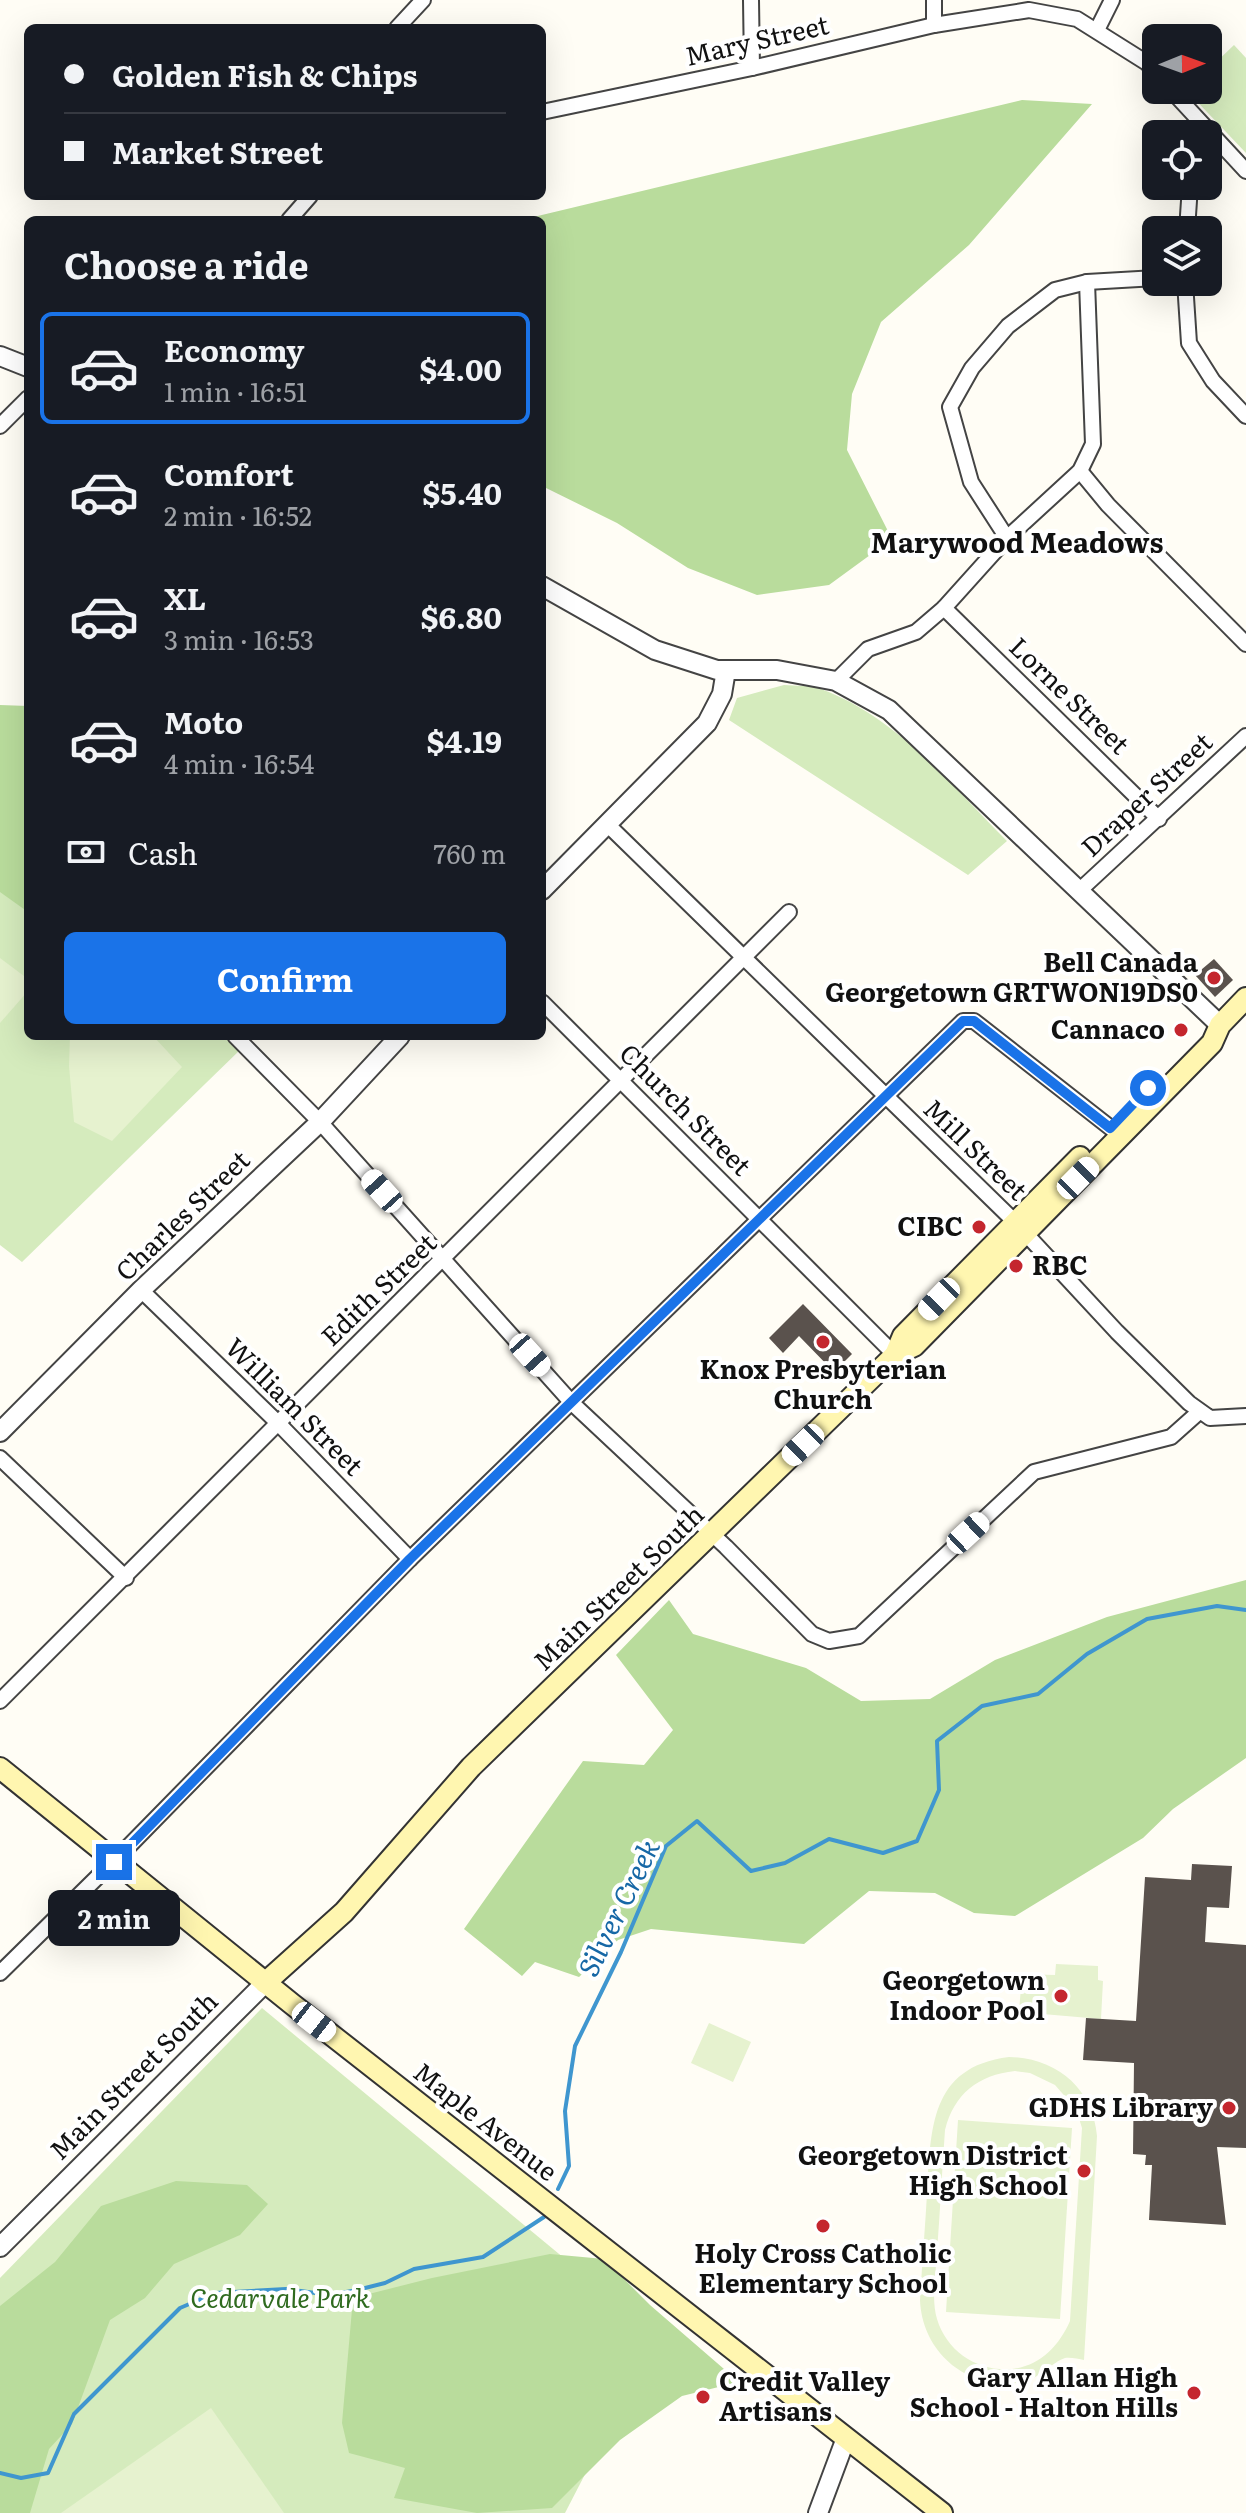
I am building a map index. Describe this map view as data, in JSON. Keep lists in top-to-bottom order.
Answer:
{
  "streets": {
    "main road": ["Main Street South", "Maple Avenue"],
    "street": [
      "Mary Street",
      "Lorne Street",
      "Draper Street",
      "Church Street",
      "Mill Street",
      "Charles Street",
      "Edith Street",
      "William Street"
    ]
  },
  "crossings": [
    ["Lorne Street", "Draper Street"],
    ["Church Street", "Edith Street"],
    ["Church Street", "Main Street South"],
    ["Mill Street", "Edith Street"],
    ["Mill Street", "Main Street South"],
    ["Charles Street", "William Street"],
    ["Edith Street", "William Street"],
    ["Main Street South", "Maple Avenue"]
  ],
  "districts": ["Marywood Meadows"],
  "water": ["Silver Creek"],
  "parks": ["Cedarvale Park"],
  "places": [
    "Bell Canada Georgetown GRTWON19DS0",
    "Cannaco",
    "CIBC",
    "RBC",
    "Knox Presbyterian Church",
    "Georgetown Indoor Pool",
    "GDHS Library",
    "Georgetown District High School",
    "Holy Cross Catholic Elementary School",
    "Gary Allan High School - Halton Hills",
    "Credit Valley Artisans"
  ],
  "north": "right",
  "page": {
    "banner": ["Golden Fish & Chips", "Market Street"],
    "heading": "Choose a ride",
    "list": [
      {
        "name": "Economy",
        "note": "1 min · 16:51",
        "value": "$4.00"
      },
      {
        "name": "Comfort",
        "note": "2 min · 16:52",
        "value": "$5.40"
      },
      {
        "name": "XL",
        "note": "3 min · 16:53",
        "value": "$6.80"
      },
      {
        "name": "Moto",
        "note": "4 min · 16:54",
        "value": "$4.19"
      }
    ],
    "pay": ["Cash", "760 m"],
    "buttons": "Confirm",
    "bubble": "2 min"
  }
}
